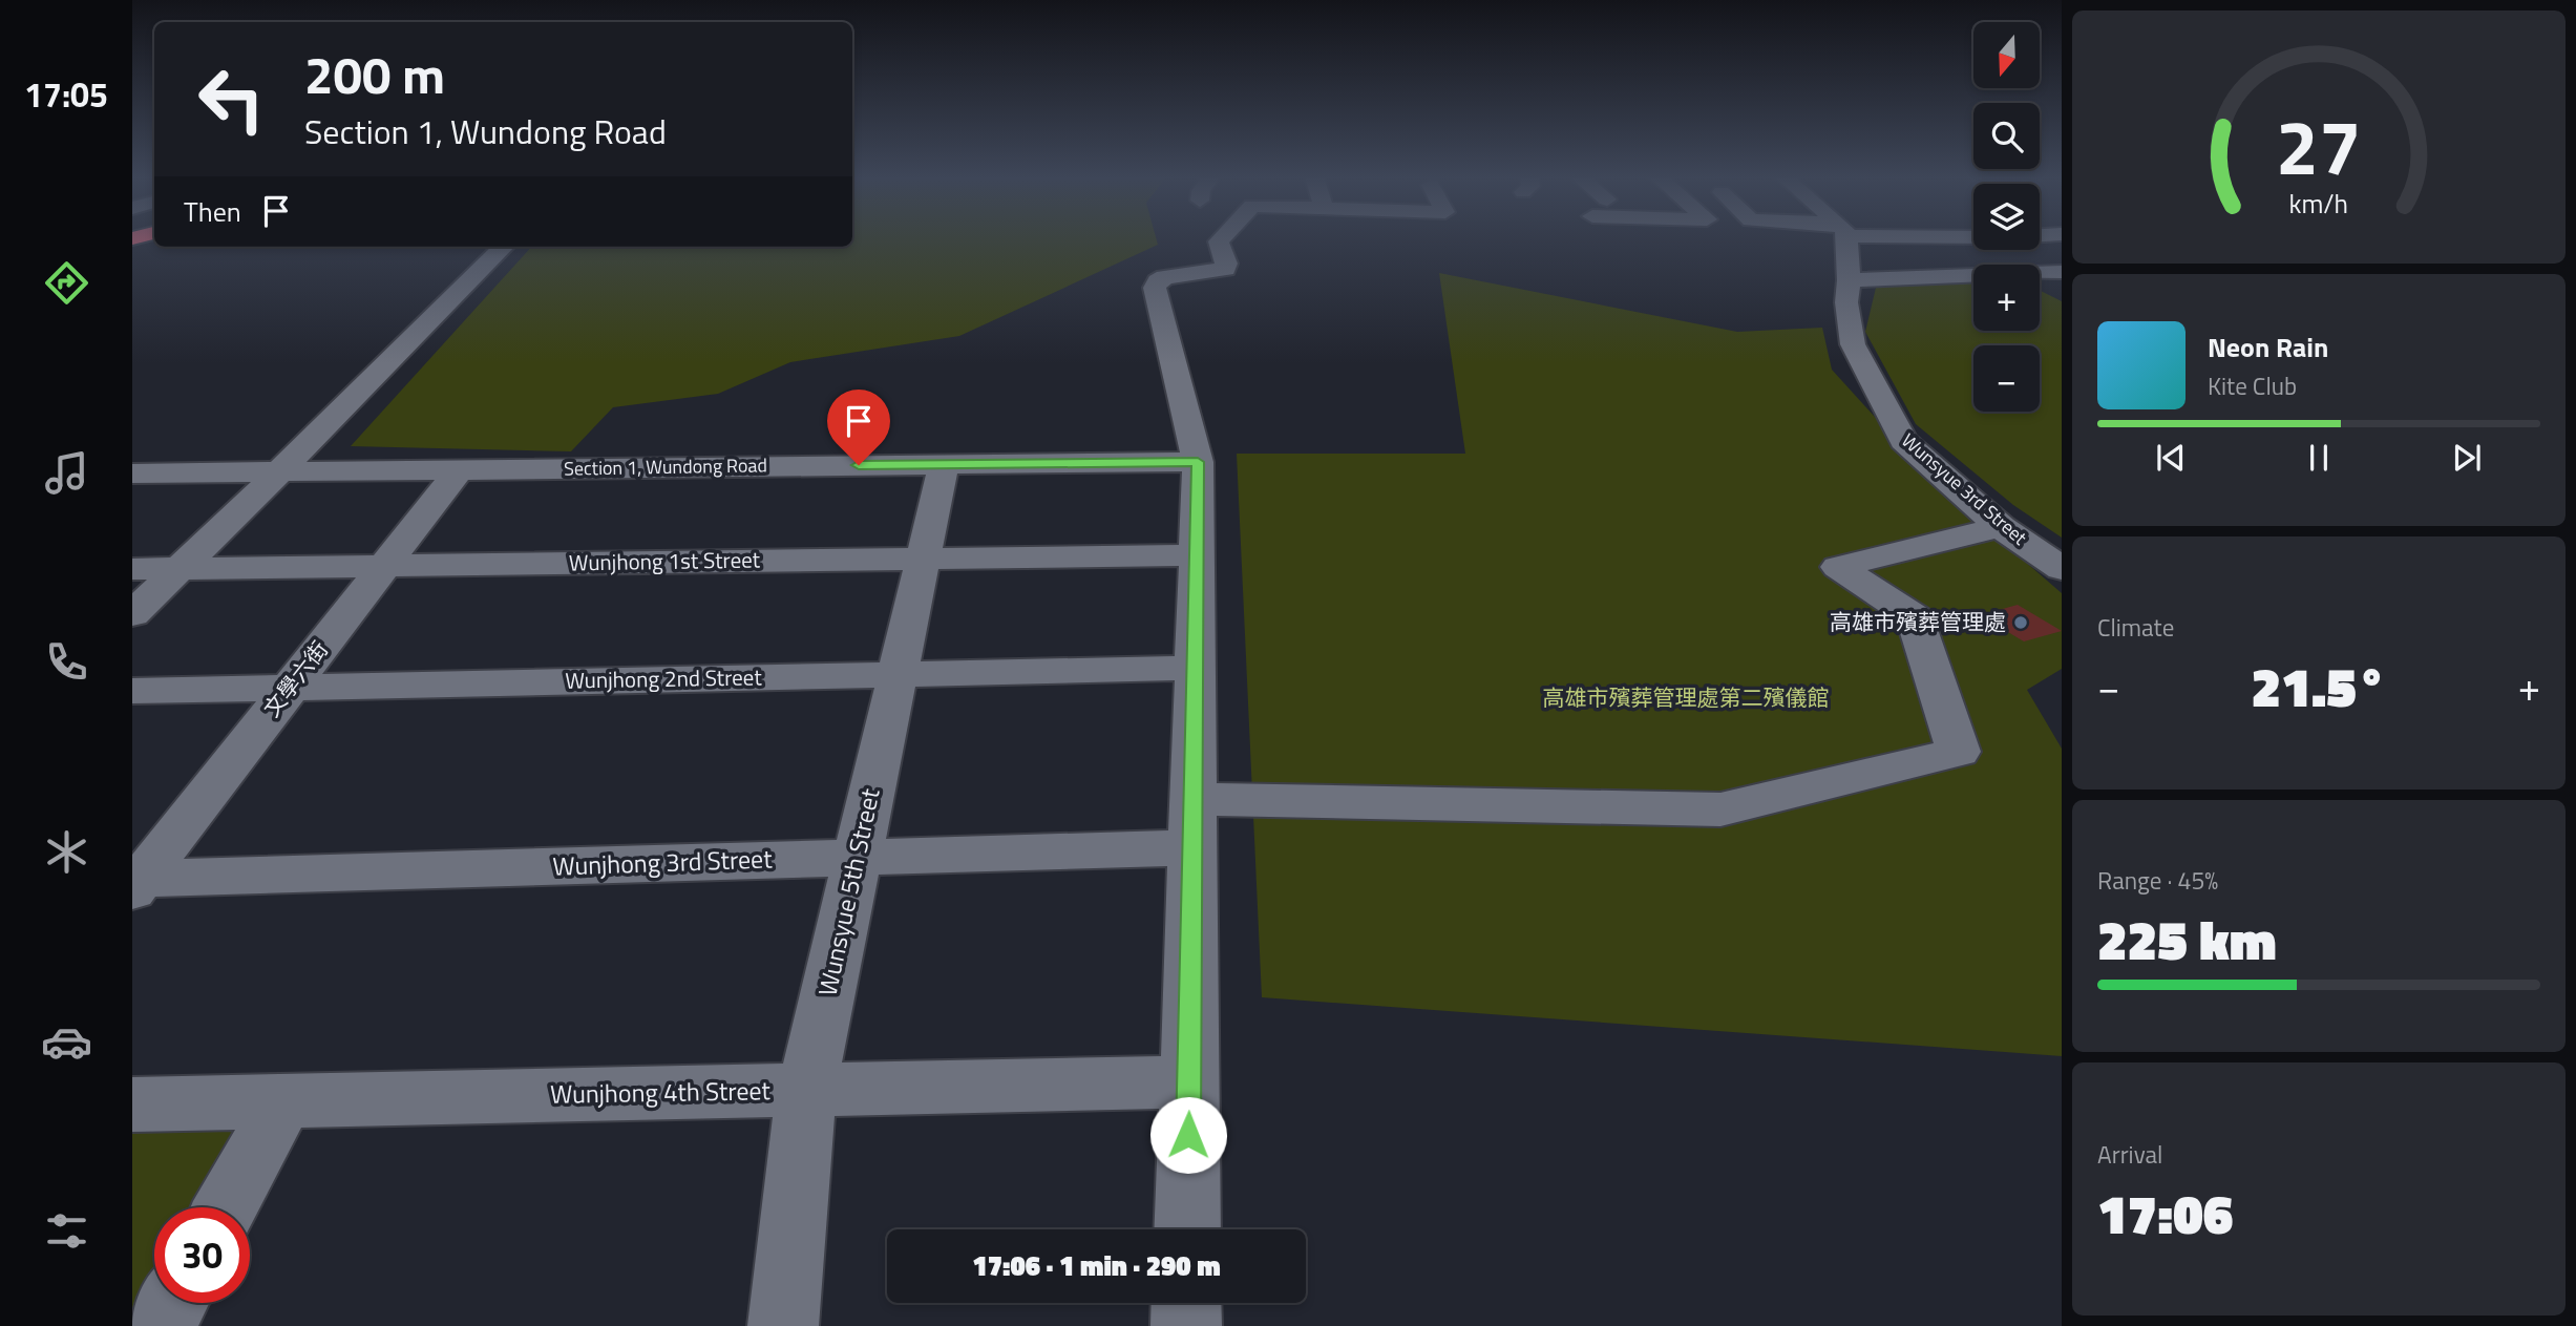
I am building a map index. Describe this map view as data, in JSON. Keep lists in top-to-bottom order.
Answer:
{
  "streets": {
    "street": [
      "Section 1, Wundong Road",
      "Wunsyue 3rd Street",
      "Wunjhong 1st Street",
      "文學六街",
      "Wunjhong 2nd Street",
      "Wunjhong 3rd Street",
      "Wunsyue 5th Street",
      "Wunjhong 4th Street"
    ]
  },
  "crossings": [
    ["Section 1, Wundong Road", "文學六街"],
    ["Section 1, Wundong Road", "Wunsyue 5th Street"],
    ["Wunjhong 1st Street", "文學六街"],
    ["Wunjhong 1st Street", "Wunsyue 5th Street"],
    ["文學六街", "Wunjhong 2nd Street"],
    ["文學六街", "Wunjhong 3rd Street"],
    ["Wunjhong 2nd Street", "Wunsyue 5th Street"],
    ["Wunjhong 3rd Street", "Wunsyue 5th Street"],
    ["Wunsyue 5th Street", "Wunjhong 4th Street"]
  ],
  "parks": ["高雄市殯葬管理處第二殯儀館"],
  "places": ["高雄市殯葬管理處"],
  "north": "bottom",
  "page": {
    "tabs": "17:05",
    "map_buttons": ["+", "−"],
    "turn": ["200 m", "Section 1, Wundong Road"],
    "then": "Then",
    "song": ["Neon Rain", "Kite Club"],
    "tile": [
      "Climate",
      ["Range · 45%", "225 km"],
      ["Arrival", "17:06"]
    ],
    "heat": ["−", "21.5°", "+"],
    "limit": "30",
    "trip": "17:06 · 1 min · 290 m",
    "gauge": ["27", "km/h"]
  }
}
